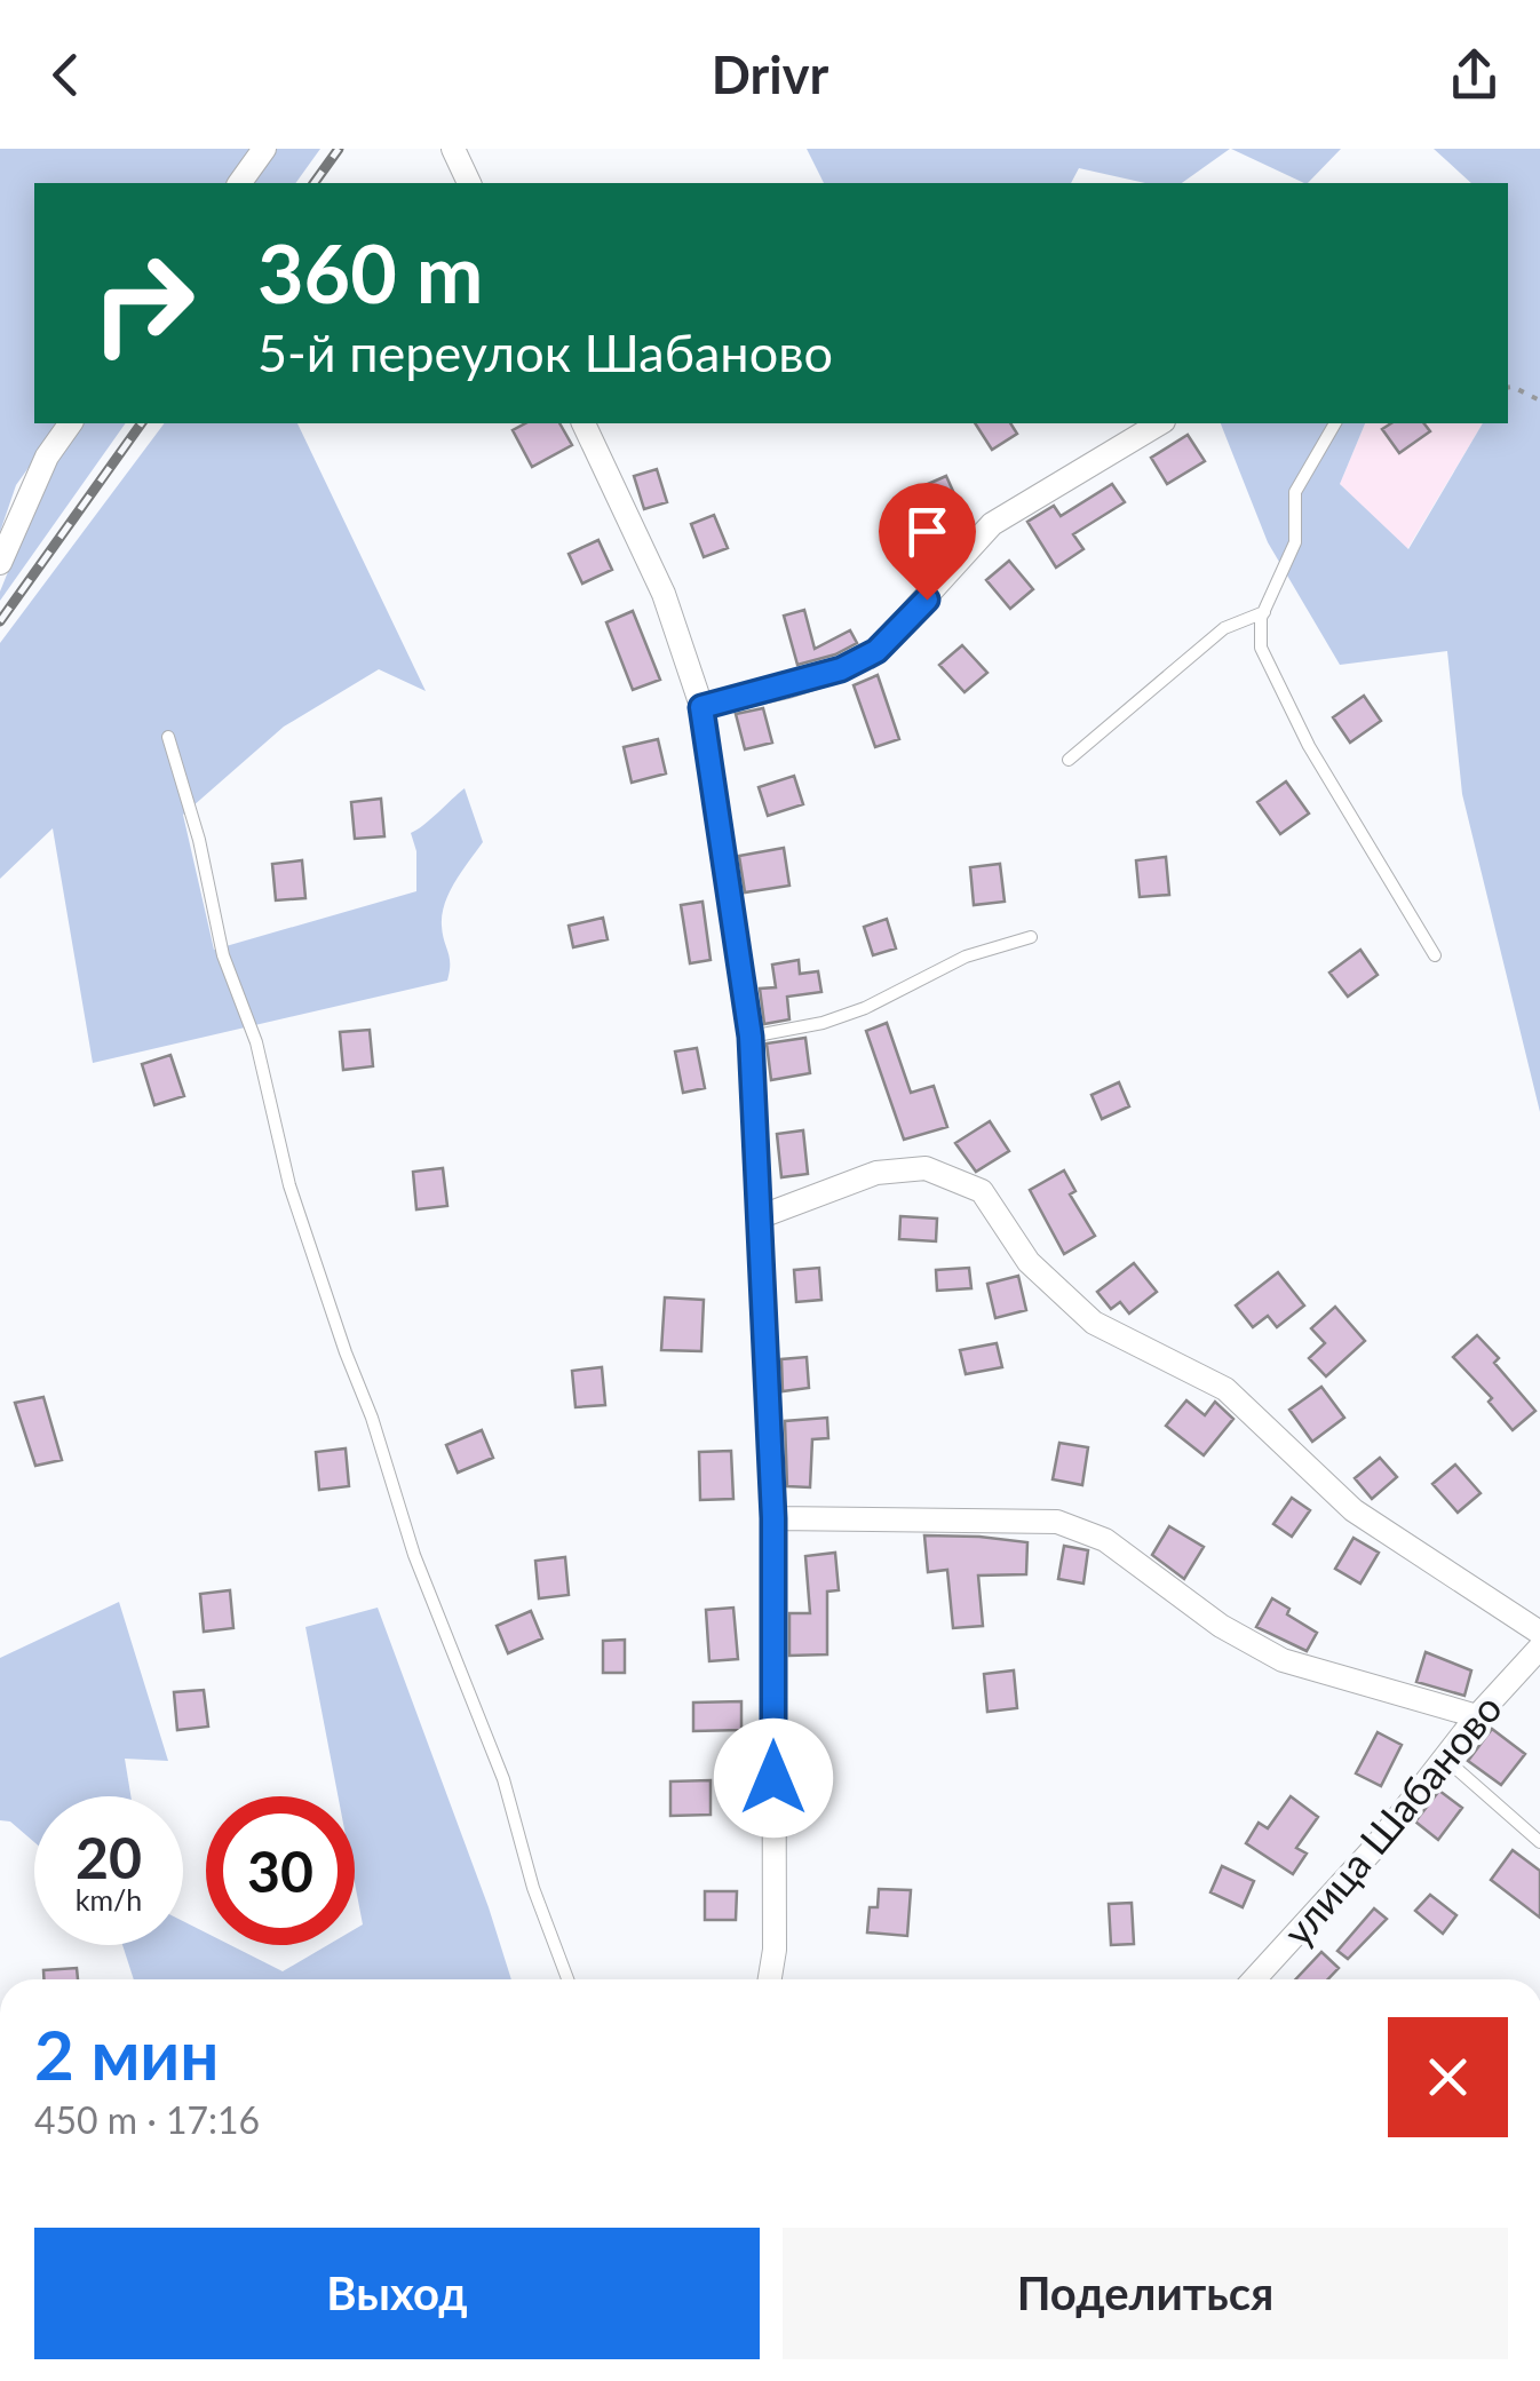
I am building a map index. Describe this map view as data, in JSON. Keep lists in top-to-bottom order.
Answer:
{
  "streets": {
    "street": ["улица Шабаново"]
  },
  "page": {
    "header": "Drivr",
    "turn": ["360 m", "5-й переулок Шабаново"],
    "speed": "20 km/h",
    "limit": "30",
    "heading": ["2 мин", "450 m · 17:16"],
    "buttons": ["Выход", "Поделиться"]
  }
}
